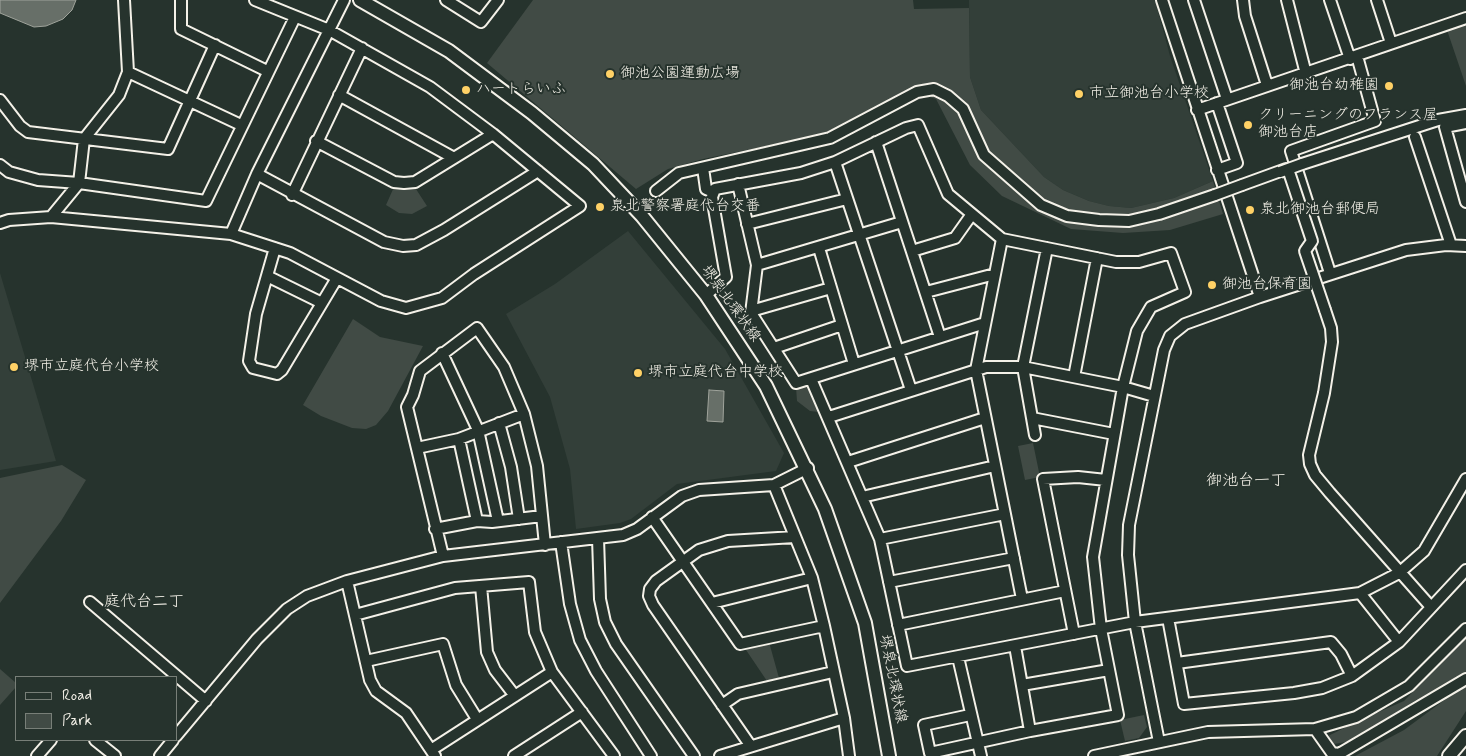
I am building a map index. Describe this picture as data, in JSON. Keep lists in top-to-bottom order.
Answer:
{
  "streets": {
    "main road": ["堺泉北環状線"]
  },
  "districts": ["御池台一丁", "庭代台二丁"],
  "places": [
    "御池公園運動広場",
    "御池台幼稚園",
    "ハートらいふ",
    "市立御池台小学校",
    "クリーニングのフランス屋 御池台店",
    "泉北警察署庭代台交番",
    "泉北御池台郵便局",
    "御池台保育園",
    "堺市立庭代台小学校",
    "堺市立庭代台中学校"
  ],
  "legend": ["Road", "Park"]
}
